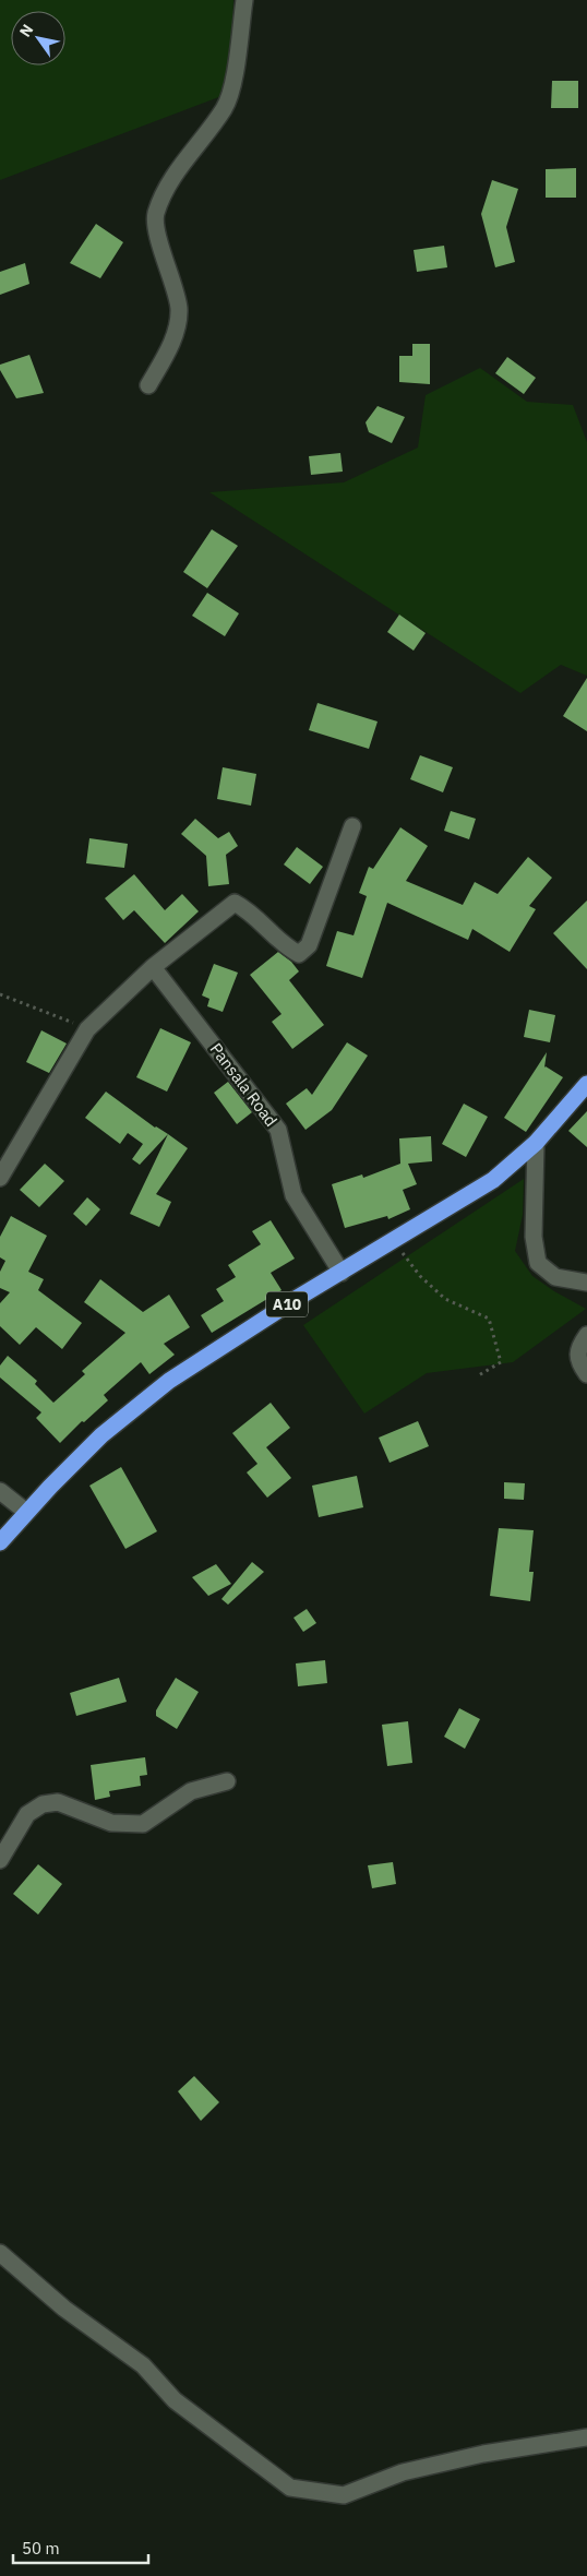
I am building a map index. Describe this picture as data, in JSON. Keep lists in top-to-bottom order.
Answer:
{
  "streets": {
    "highway": ["A10"],
    "street": ["Pansala Road"]
  },
  "crossings": [
    ["Pansala Road", "A10"]
  ],
  "scale_bar": "50 m",
  "north": "top left"
}
